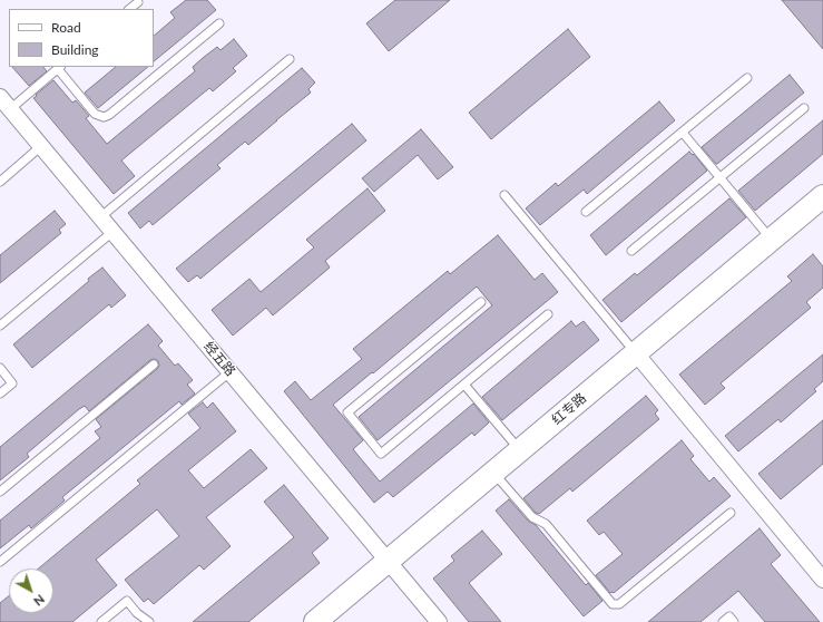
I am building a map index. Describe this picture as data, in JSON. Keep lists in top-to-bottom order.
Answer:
{
  "streets": {
    "street": ["经五路", "红专路"]
  },
  "crossings": [
    ["经五路", "红专路"]
  ],
  "legend": ["Road", "Building"],
  "north": "bottom right"
}
